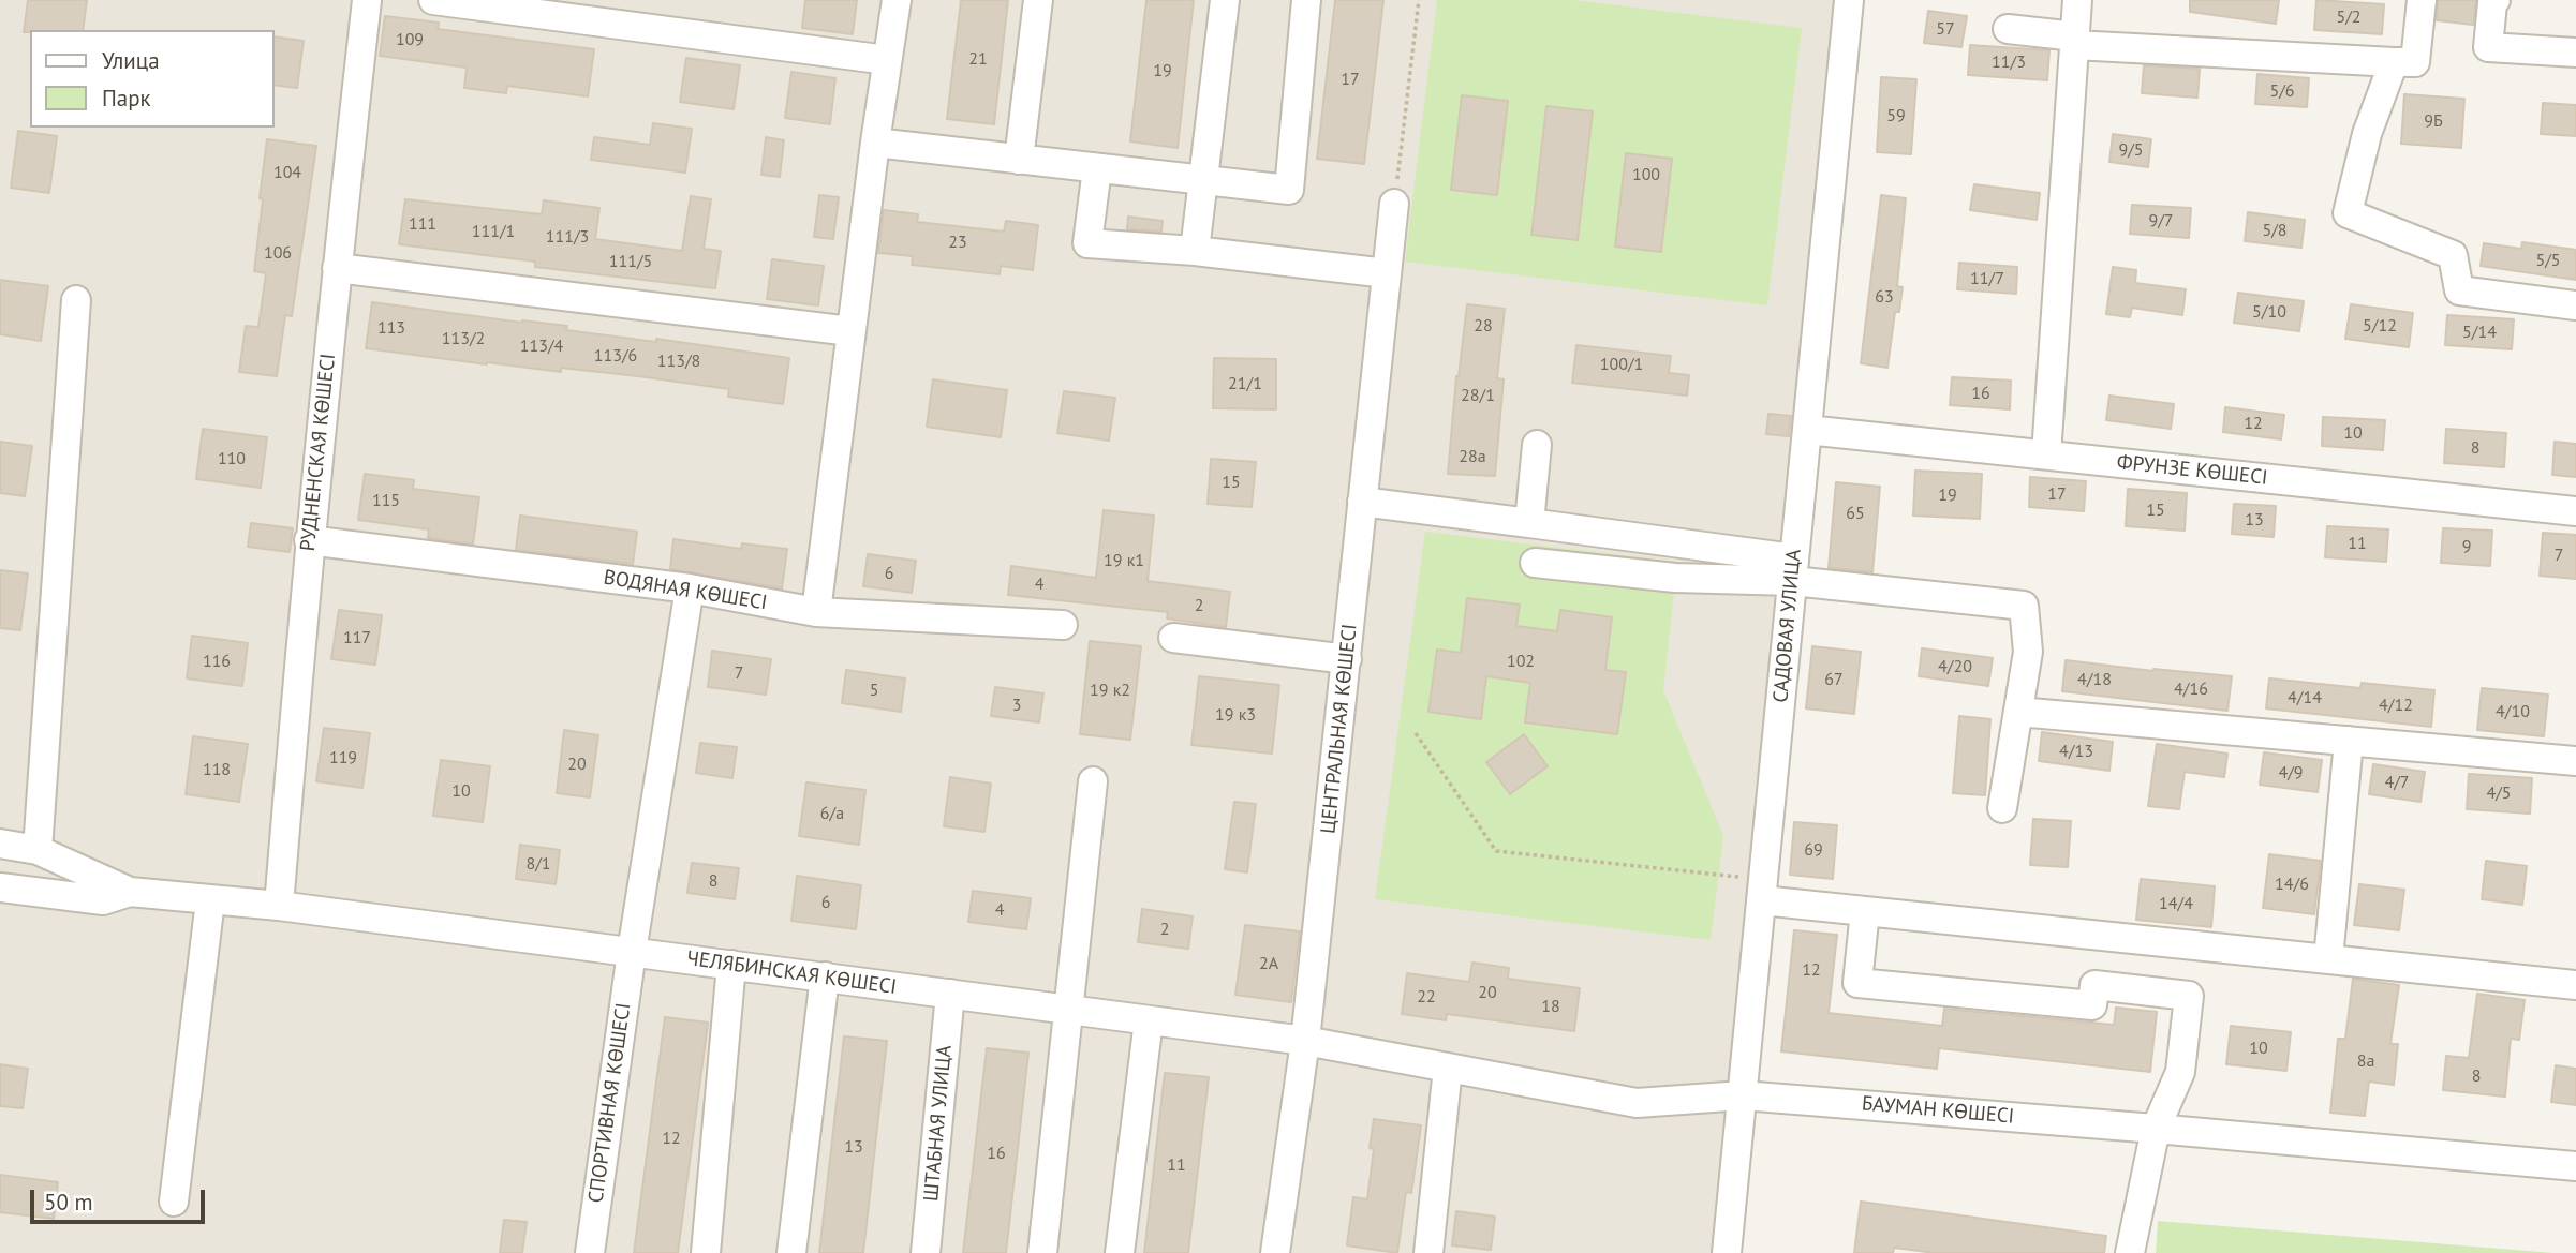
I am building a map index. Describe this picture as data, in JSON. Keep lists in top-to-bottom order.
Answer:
{
  "streets": {
    "street": [
      "РУДНЕНСКАЯ КӨШЕСІ",
      "ФРУНЗЕ КӨШЕСІ",
      "ВОДЯНАЯ КӨШЕСІ",
      "САДОВАЯ УЛИЦА",
      "ЦЕНТРАЛЬНАЯ КӨШЕСІ",
      "ЧЕЛЯБИНСКАЯ КӨШЕСІ",
      "СПОРТИВНАЯ КӨШЕСІ",
      "БАУМАН КӨШЕСІ",
      "ШТАБНАЯ УЛИЦА"
    ]
  },
  "crossings": [
    ["РУДНЕНСКАЯ КӨШЕСІ", "ВОДЯНАЯ КӨШЕСІ"],
    ["РУДНЕНСКАЯ КӨШЕСІ", "ЧЕЛЯБИНСКАЯ КӨШЕСІ"],
    ["ФРУНЗЕ КӨШЕСІ", "САДОВАЯ УЛИЦА"],
    ["ВОДЯНАЯ КӨШЕСІ", "СПОРТИВНАЯ КӨШЕСІ"],
    ["САДОВАЯ УЛИЦА", "БАУМАН КӨШЕСІ"],
    ["ЦЕНТРАЛЬНАЯ КӨШЕСІ", "ЧЕЛЯБИНСКАЯ КӨШЕСІ"],
    ["ЦЕНТРАЛЬНАЯ КӨШЕСІ", "БАУМАН КӨШЕСІ"],
    ["ЧЕЛЯБИНСКАЯ КӨШЕСІ", "СПОРТИВНАЯ КӨШЕСІ"],
    ["ЧЕЛЯБИНСКАЯ КӨШЕСІ", "БАУМАН КӨШЕСІ"],
    ["ЧЕЛЯБИНСКАЯ КӨШЕСІ", "ШТАБНАЯ УЛИЦА"]
  ],
  "house_numbers": [
    "5/2",
    "57",
    "109",
    "21",
    "11/3",
    "19",
    "17",
    "5/6",
    "59",
    "9Б",
    "9/5",
    "104",
    "100",
    "9/7",
    "111",
    "5/8",
    "111/1",
    "111/3",
    "23",
    "106",
    "5/5",
    "111/5",
    "11/7",
    "63",
    "5/10",
    "28",
    "5/12",
    "113",
    "5/14",
    "113/2",
    "113/4",
    "113/6",
    "113/8",
    "100/1",
    "21/1",
    "16",
    "28/1",
    "12",
    "10",
    "8",
    "28а",
    "110",
    "15",
    "17",
    "19",
    "115",
    "15",
    "65",
    "13",
    "11",
    "9",
    "7",
    "19 к1",
    "6",
    "4",
    "2",
    "117",
    "116",
    "102",
    "4/20",
    "7",
    "67",
    "4/18",
    "4/16",
    "5",
    "19 к2",
    "4/14",
    "3",
    "4/12",
    "4/10",
    "19 к3",
    "4/13",
    "119",
    "20",
    "118",
    "4/9",
    "4/7",
    "10",
    "4/5",
    "6/а",
    "69",
    "8/1",
    "8",
    "14/6",
    "6",
    "14/4",
    "4",
    "2",
    "2А",
    "12",
    "20",
    "22",
    "18",
    "10",
    "8а",
    "8",
    "12",
    "13",
    "16",
    "11"
  ],
  "legend": ["Улица", "Парк"],
  "scale_bar": "50 m"
}
